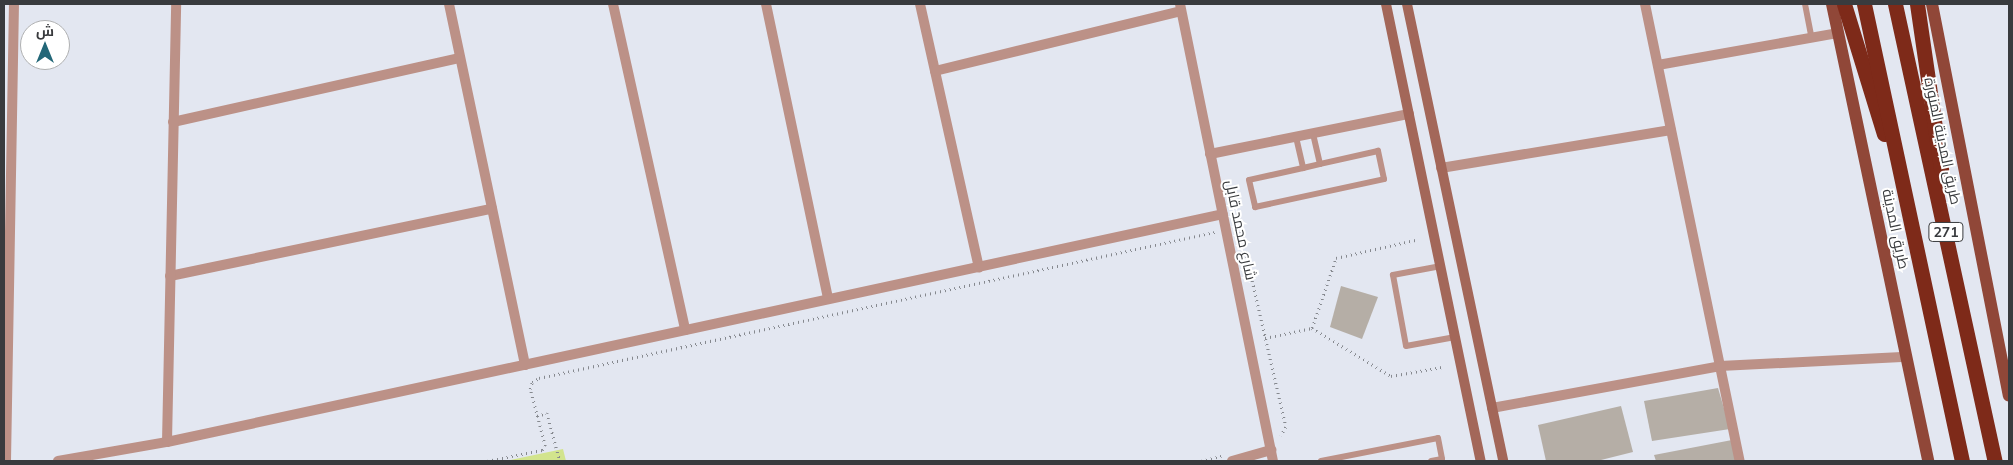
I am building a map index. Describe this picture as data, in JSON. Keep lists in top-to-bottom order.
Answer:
{
  "streets": {
    "highway": ["طريق المدينة المنورة", "271"],
    "main road": ["طريق المدينة"],
    "street": ["شارع محمد قابل"]
  },
  "north": "top"
}
